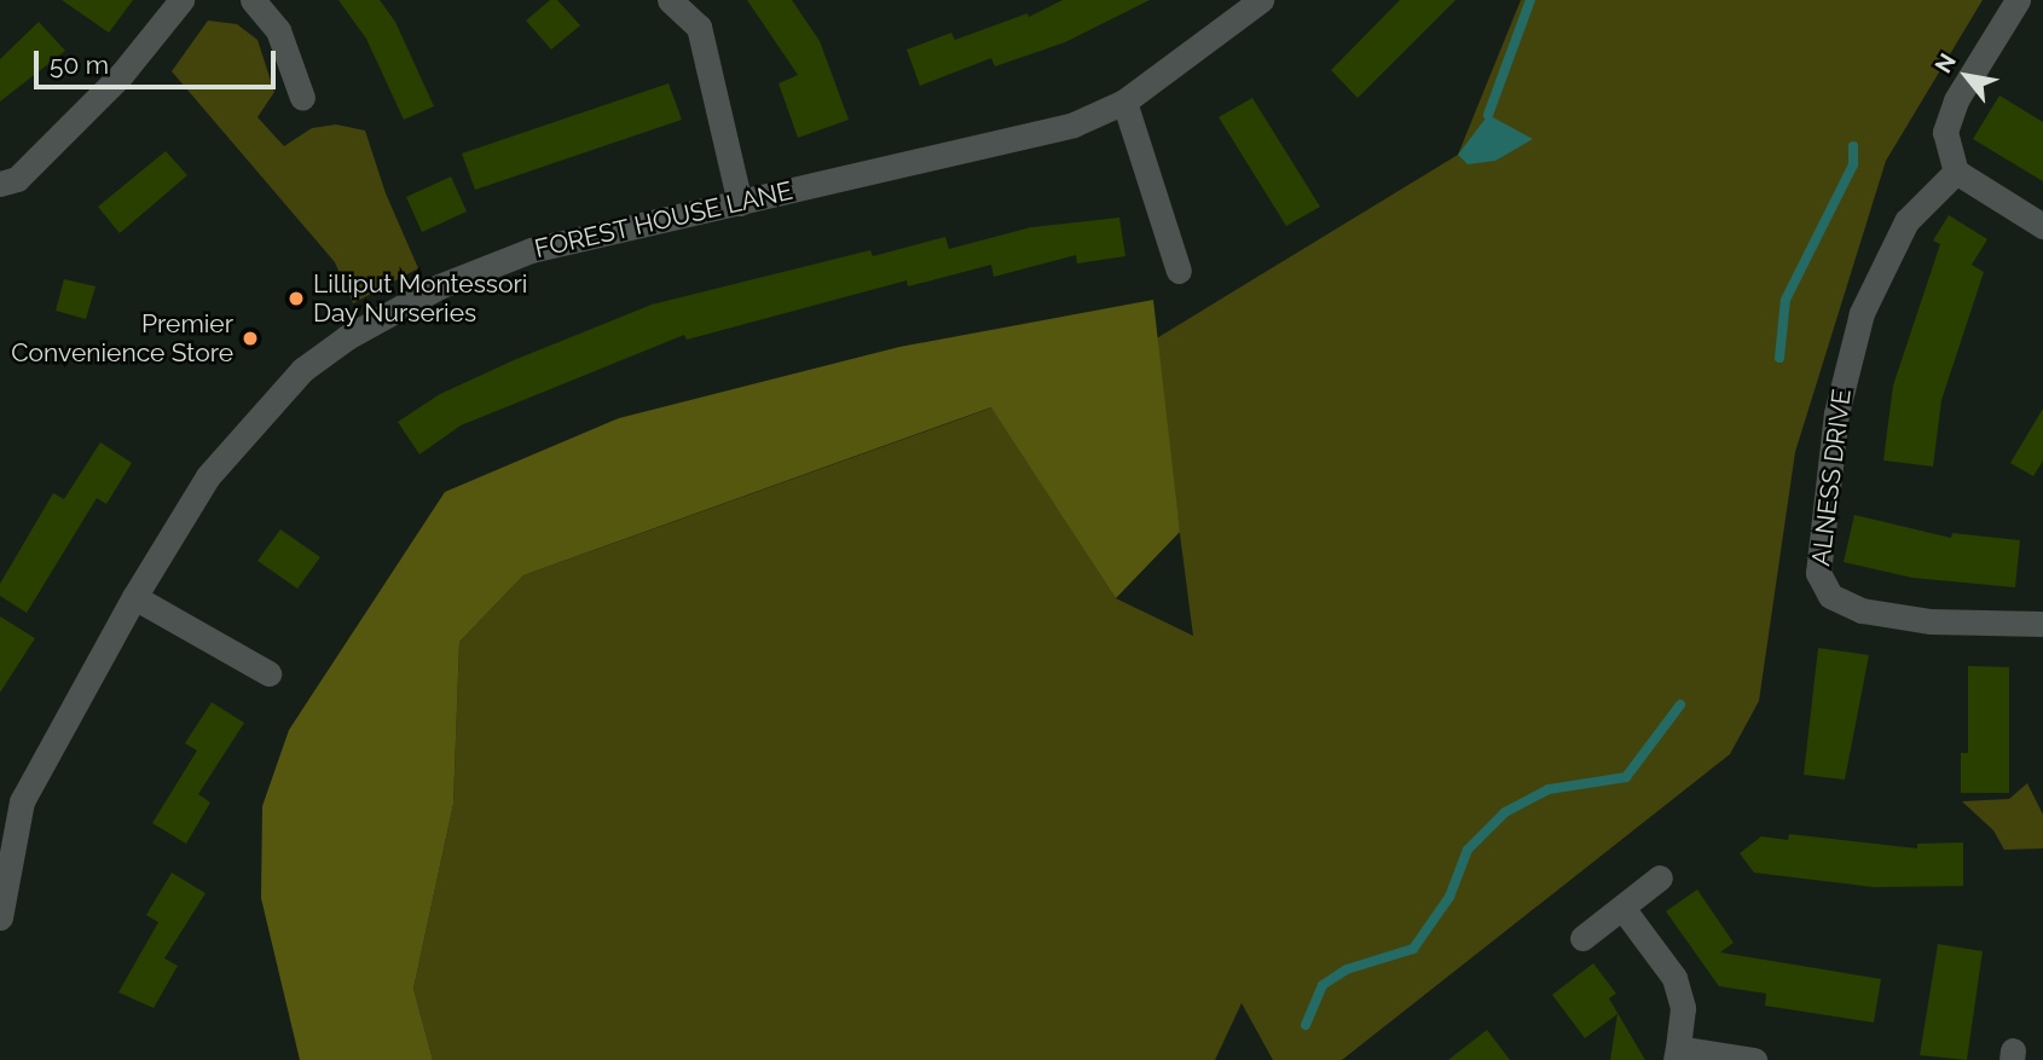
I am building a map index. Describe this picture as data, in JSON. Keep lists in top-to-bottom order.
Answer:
{
  "streets": {
    "street": ["FOREST HOUSE LANE", "ALNESS DRIVE"]
  },
  "places": ["Lilliput Montessori Day Nurseries", "Premier Convenience Store"],
  "scale_bar": "50 m",
  "north": "top left"
}
